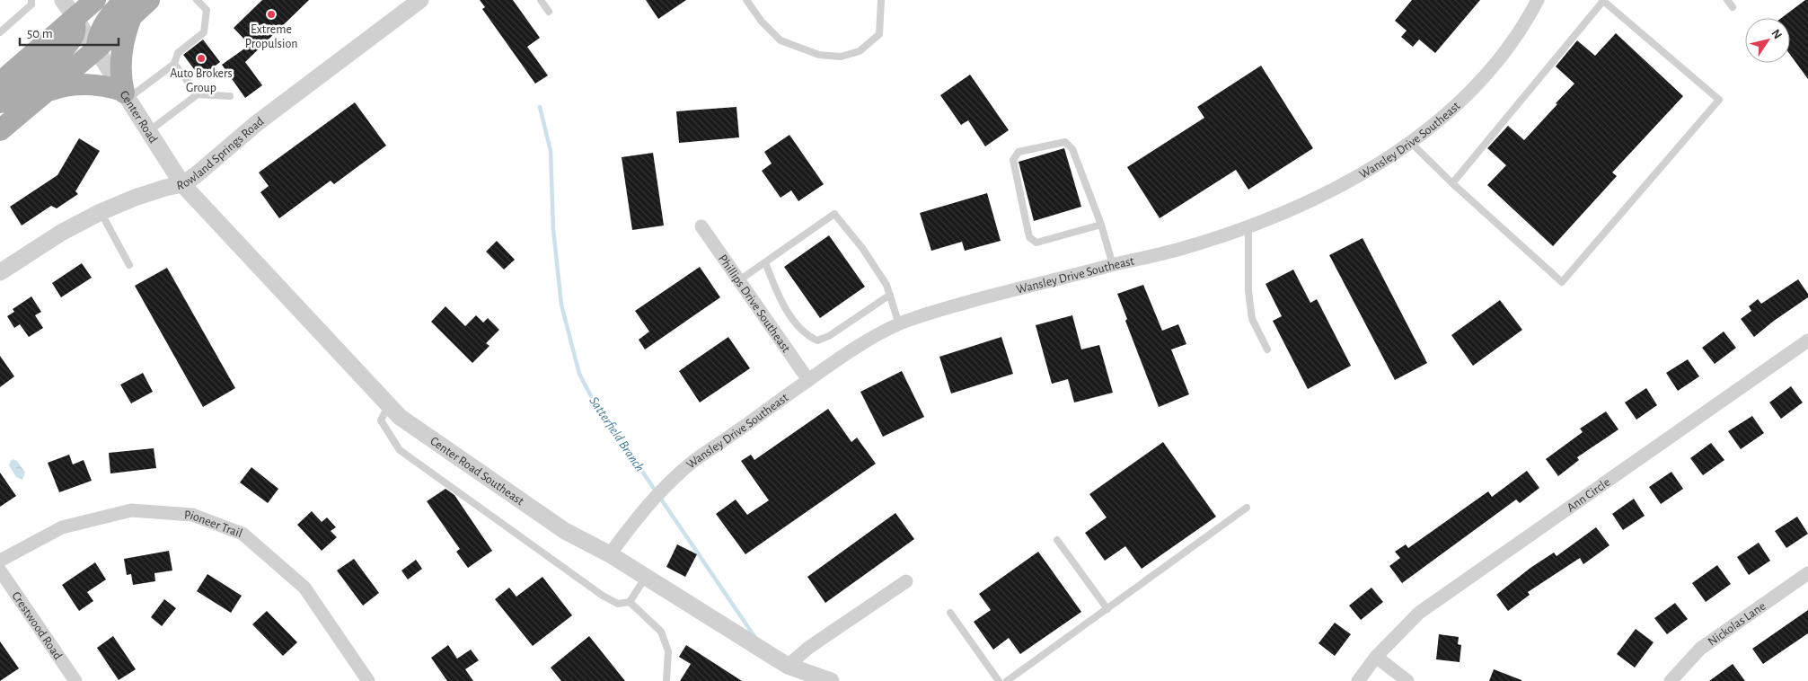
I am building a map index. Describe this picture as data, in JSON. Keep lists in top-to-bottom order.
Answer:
{
  "streets": {
    "street": [
      "Center Road",
      "Wansley Drive Southeast",
      "Rowland Springs Road",
      "Phillips Drive Southeast",
      "Center Road Southeast",
      "Ann Circle",
      "Pioneer Trail",
      "Nickolas Lane",
      "Crestwood Road"
    ]
  },
  "crossings": [
    ["Center Road", "Rowland Springs Road"],
    ["Center Road", "Center Road Southeast"],
    ["Wansley Drive Southeast", "Phillips Drive Southeast"],
    ["Wansley Drive Southeast", "Center Road Southeast"],
    ["Rowland Springs Road", "Center Road Southeast"]
  ],
  "water": ["Satterfield Branch"],
  "places": ["Extreme Propulsion", "Auto Brokers Group"],
  "scale_bar": "50 m",
  "north": "top right"
}
